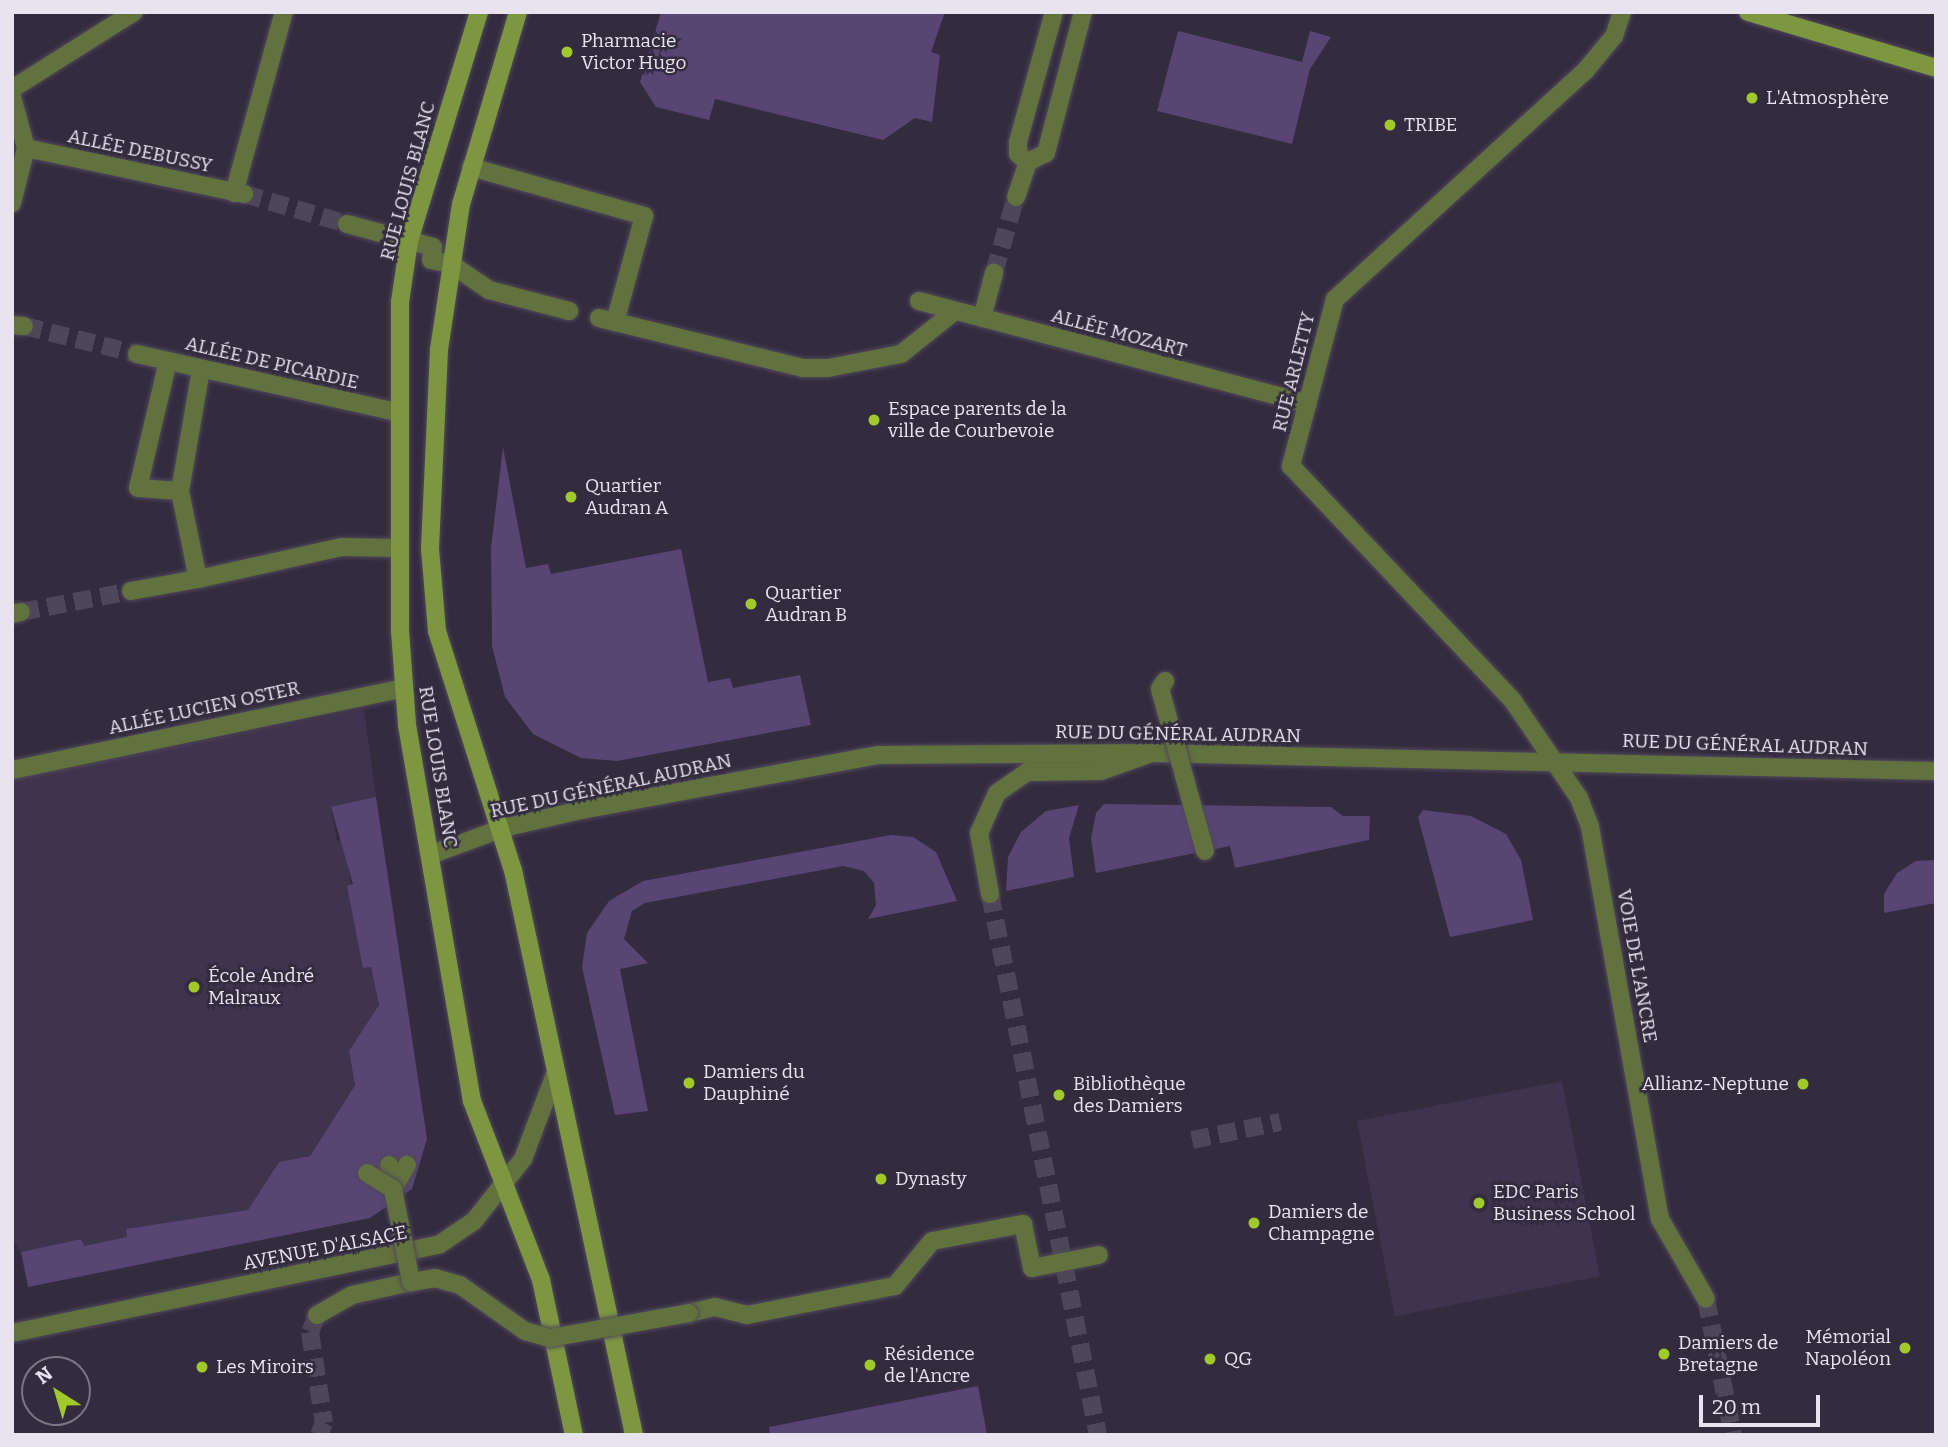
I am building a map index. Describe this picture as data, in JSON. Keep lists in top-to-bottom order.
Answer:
{
  "streets": {
    "main road": ["RUE LOUIS BLANC"],
    "street": [
      "ALLÉE DEBUSSY",
      "ALLÉE MOZART",
      "ALLÉE DE PICARDIE",
      "RUE ARLETTY",
      "ALLÉE LUCIEN OSTER",
      "RUE DU GÉNÉRAL AUDRAN",
      "VOIE DE L'ANCRE",
      "AVENUE D'ALSACE"
    ]
  },
  "crossings": [
    ["RUE LOUIS BLANC", "ALLÉE DE PICARDIE"],
    ["RUE LOUIS BLANC", "ALLÉE LUCIEN OSTER"],
    ["RUE LOUIS BLANC", "RUE DU GÉNÉRAL AUDRAN"],
    ["RUE LOUIS BLANC", "AVENUE D'ALSACE"],
    ["ALLÉE MOZART", "RUE ARLETTY"],
    ["RUE ARLETTY", "RUE DU GÉNÉRAL AUDRAN"],
    ["RUE ARLETTY", "VOIE DE L'ANCRE"],
    ["RUE DU GÉNÉRAL AUDRAN", "VOIE DE L'ANCRE"]
  ],
  "places": [
    "Pharmacie Victor Hugo",
    "L'Atmosphère",
    "TRIBE",
    "Espace parents de la ville de Courbevoie",
    "Quartier Audran A",
    "Quartier Audran B",
    "École André Malraux",
    "Damiers du Dauphiné",
    "Allianz-Neptune",
    "Bibliothèque des Damiers",
    "Dynasty",
    "EDC Paris Business School",
    "Damiers de Champagne",
    "Mémorial Napoléon",
    "Damiers de Bretagne",
    "QG",
    "Résidence de l'Ancre",
    "Les Miroirs"
  ],
  "scale_bar": "20 m",
  "north": "top left"
}
